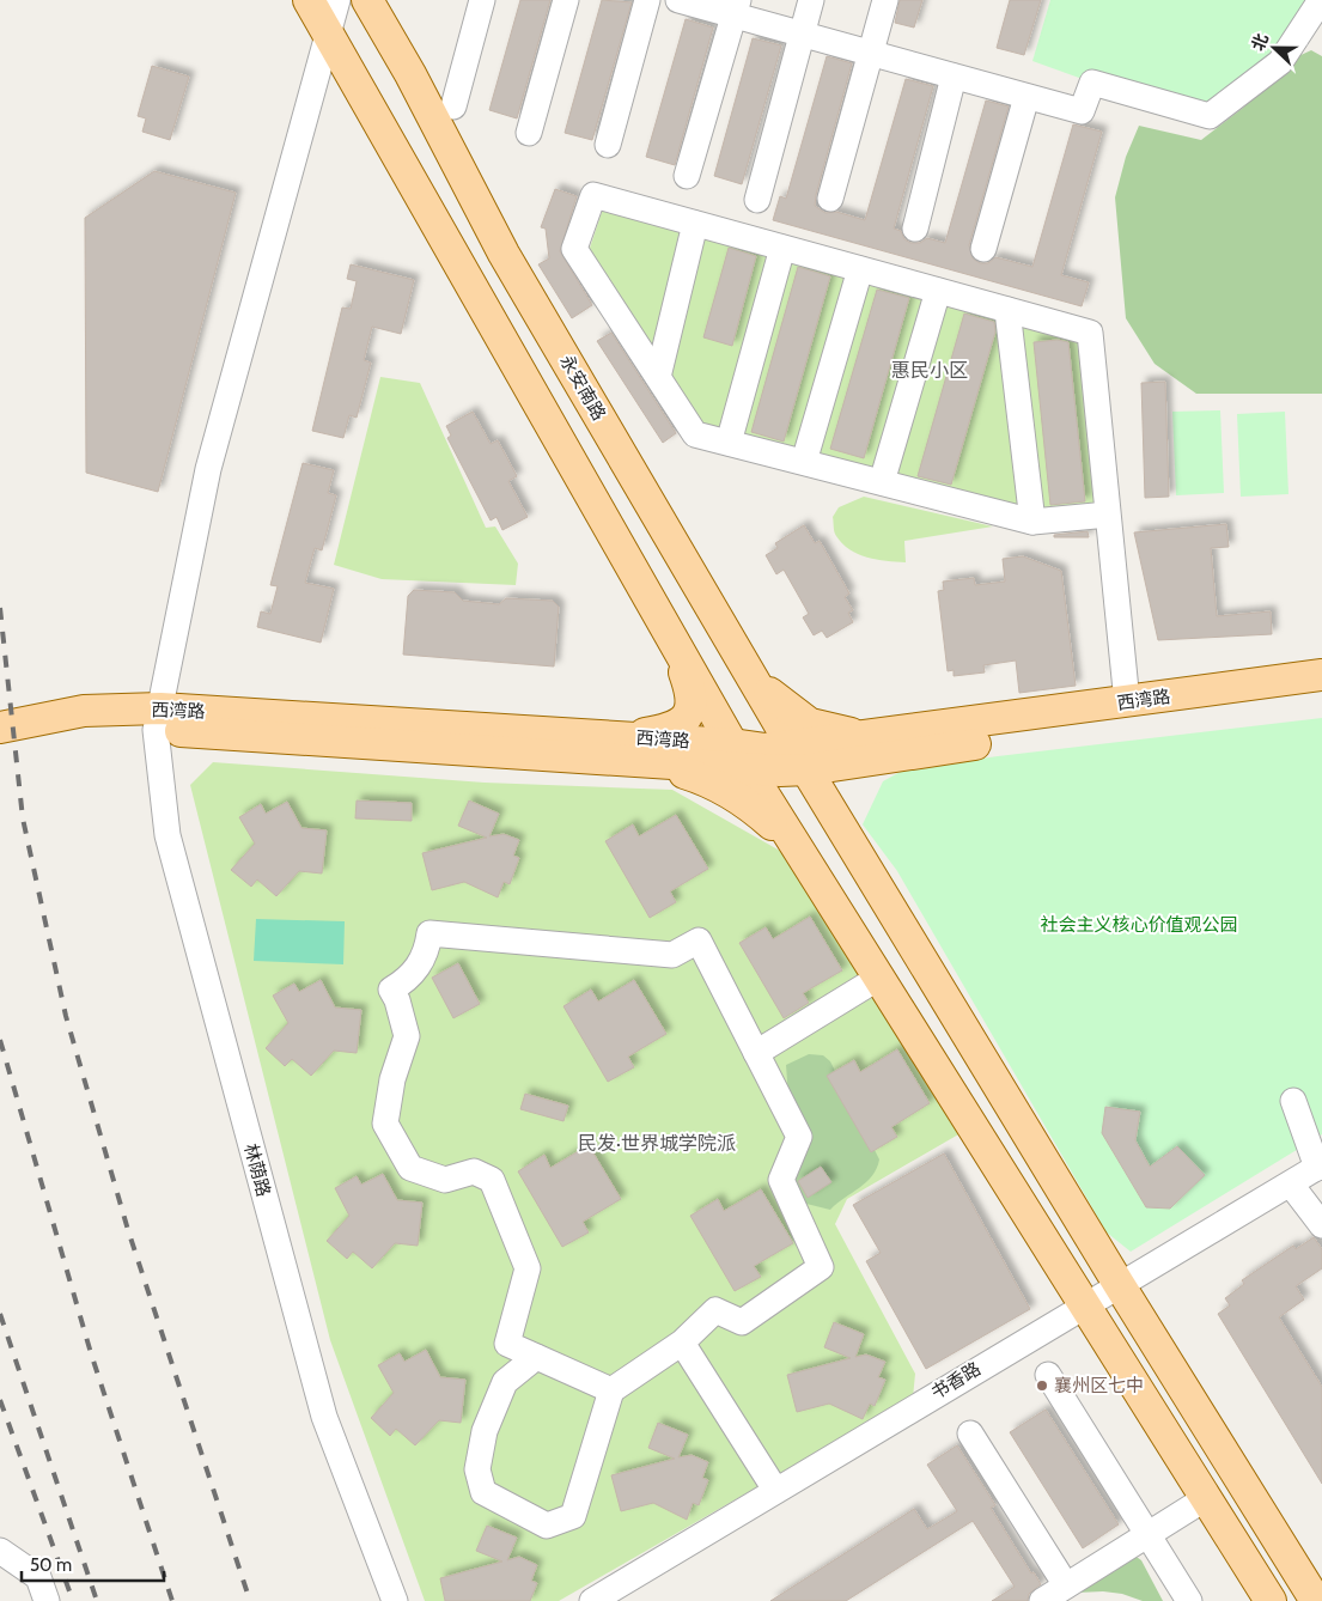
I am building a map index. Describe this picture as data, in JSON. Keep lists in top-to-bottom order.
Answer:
{
  "streets": {
    "main road": ["永安南路", "西湾路"],
    "street": ["林荫路", "书香路"]
  },
  "crossings": [
    ["永安南路", "西湾路"],
    ["永安南路", "书香路"],
    ["西湾路", "林荫路"]
  ],
  "districts": ["惠民小区", "民发·世界城学院派"],
  "parks": ["社会主义核心价值观公园"],
  "places": ["襄州区七中"],
  "scale_bar": "50 m",
  "north": "left"
}
